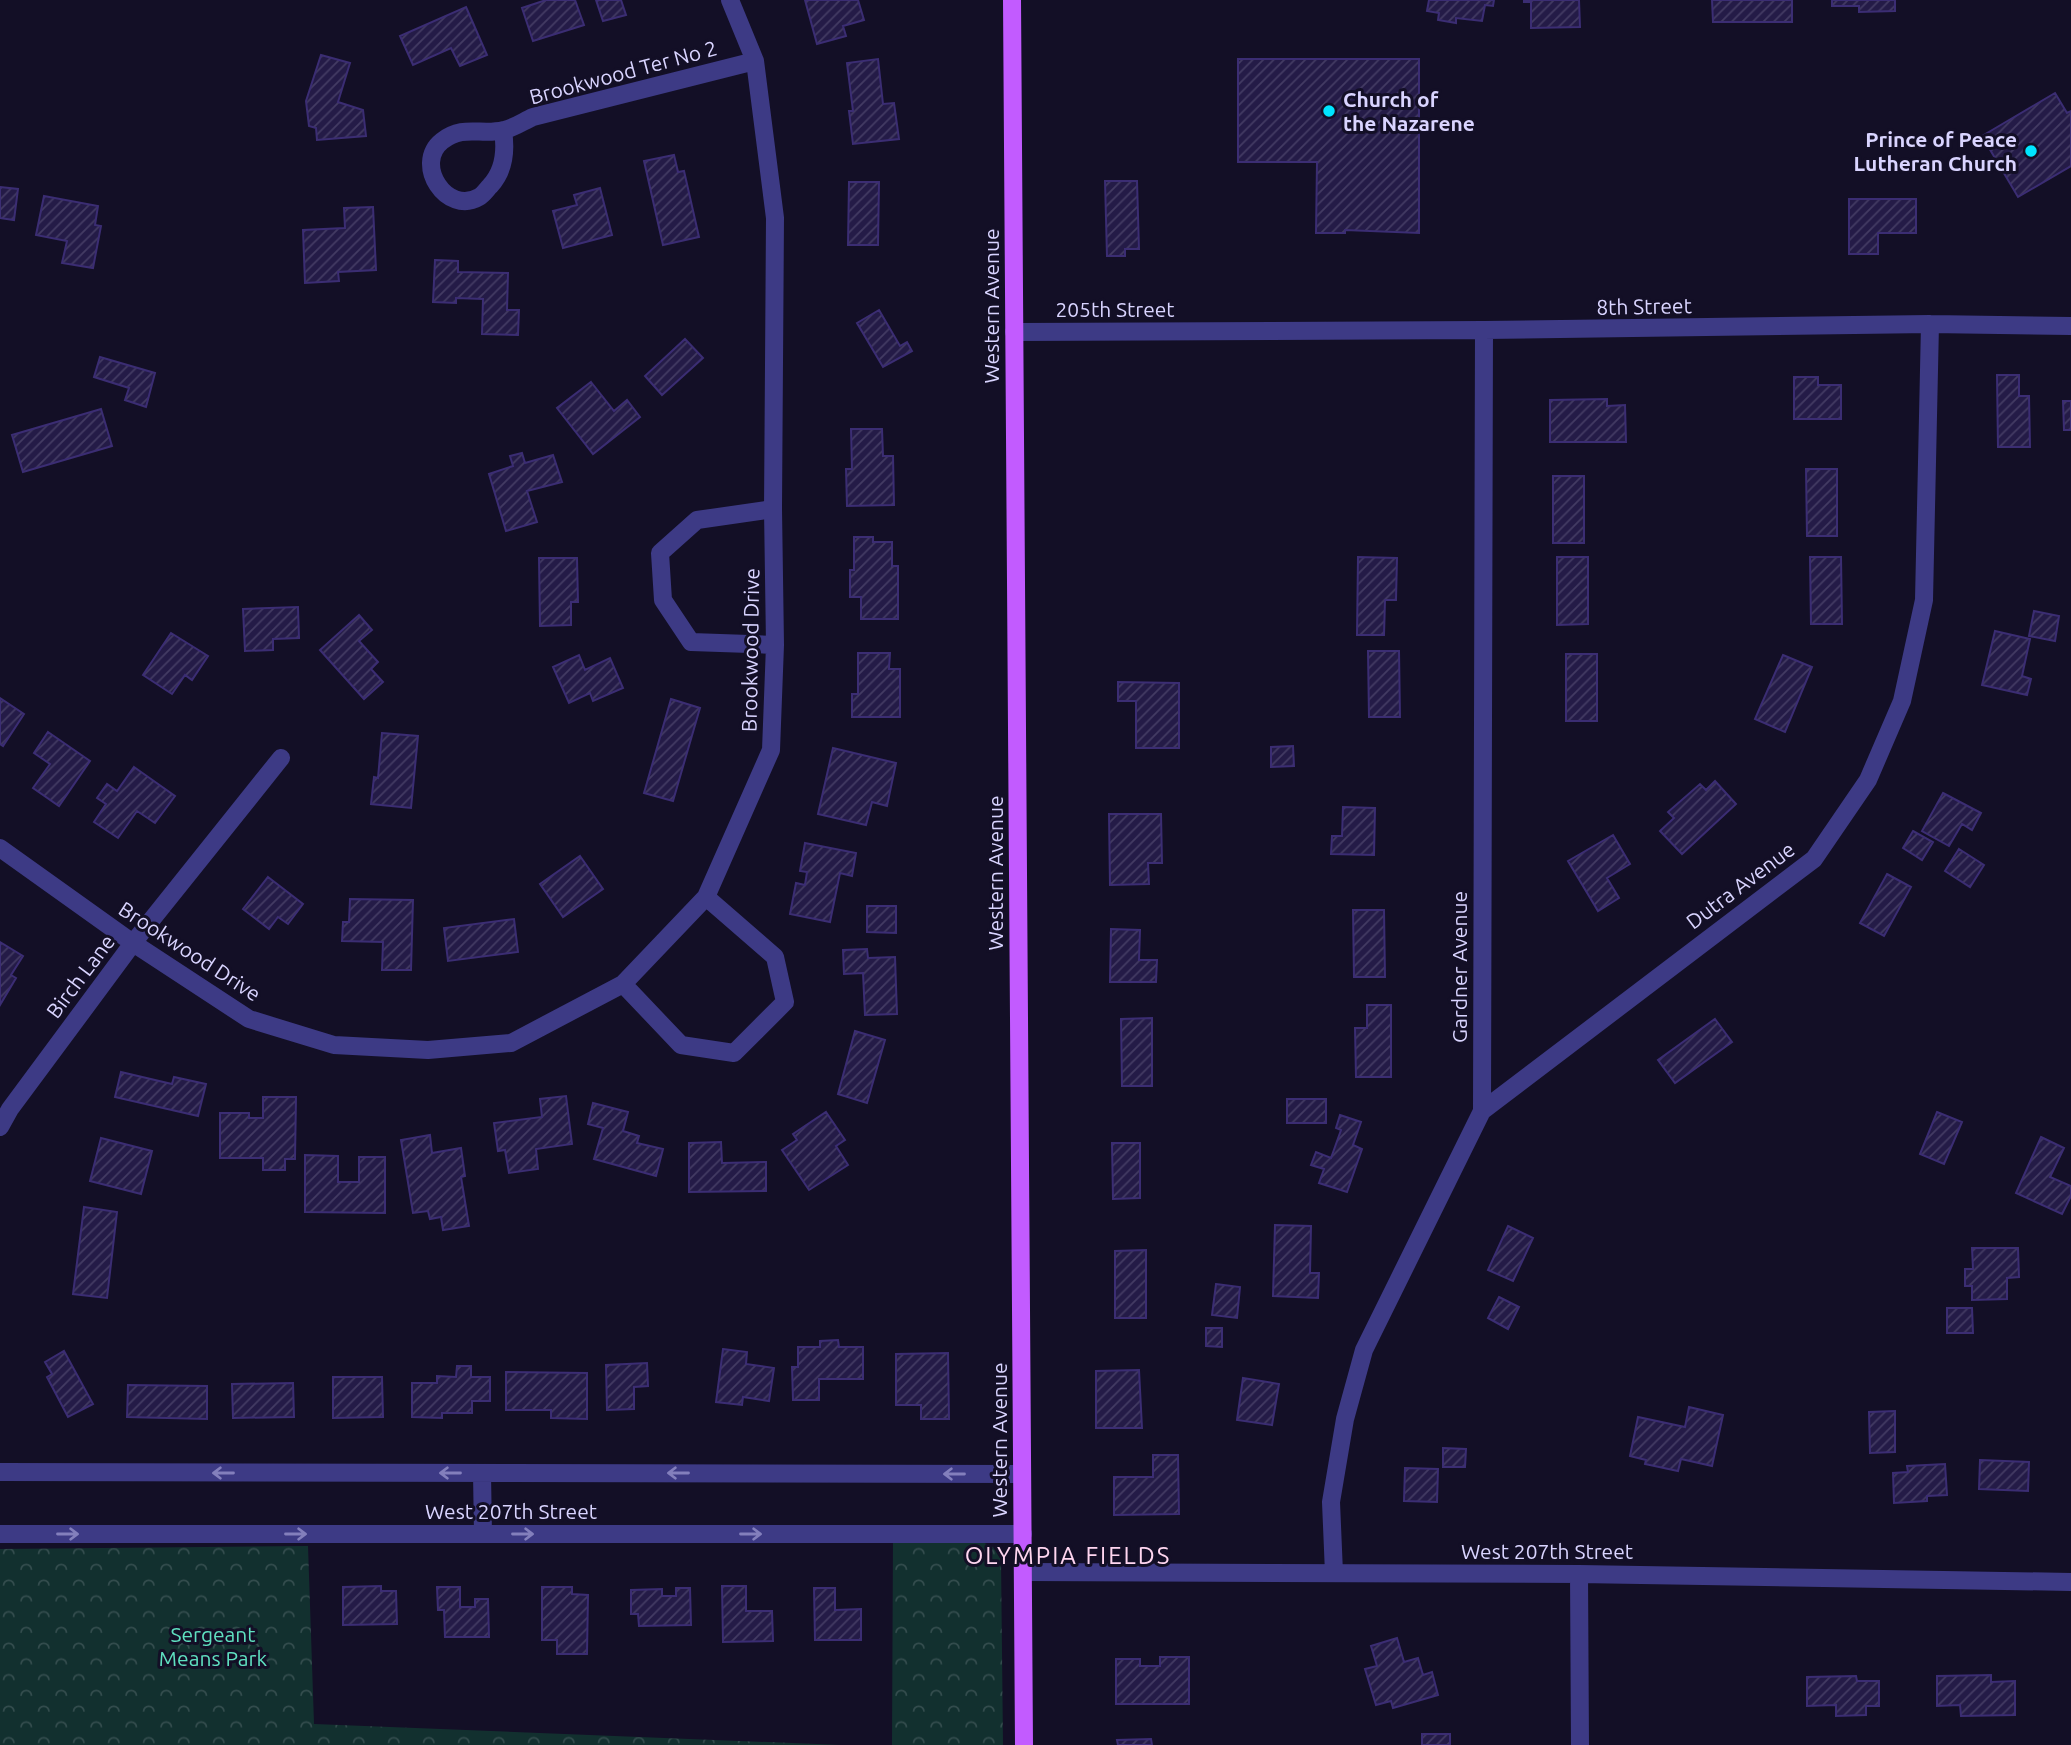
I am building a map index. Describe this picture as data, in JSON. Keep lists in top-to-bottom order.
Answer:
{
  "streets": {
    "main road": ["Western Avenue"],
    "street": [
      "Brookwood Ter No 2",
      "8th Street",
      "205th Street",
      "Brookwood Drive",
      "Dutra Avenue",
      "Gardner Avenue",
      "Birch Lane",
      "West 207th Street"
    ]
  },
  "crossings": [
    ["Brookwood Ter No 2", "Brookwood Drive"],
    ["Western Avenue", "205th Street"],
    ["Western Avenue", "West 207th Street"],
    ["8th Street", "205th Street"],
    ["8th Street", "Dutra Avenue"],
    ["8th Street", "Gardner Avenue"],
    ["Brookwood Drive", "Birch Lane"],
    ["Dutra Avenue", "Gardner Avenue"],
    ["Gardner Avenue", "West 207th Street"]
  ],
  "districts": ["OLYMPIA FIELDS"],
  "parks": ["Sergeant Means Park"],
  "places": ["Church of the Nazarene", "Prince of Peace Lutheran Church"]
}
